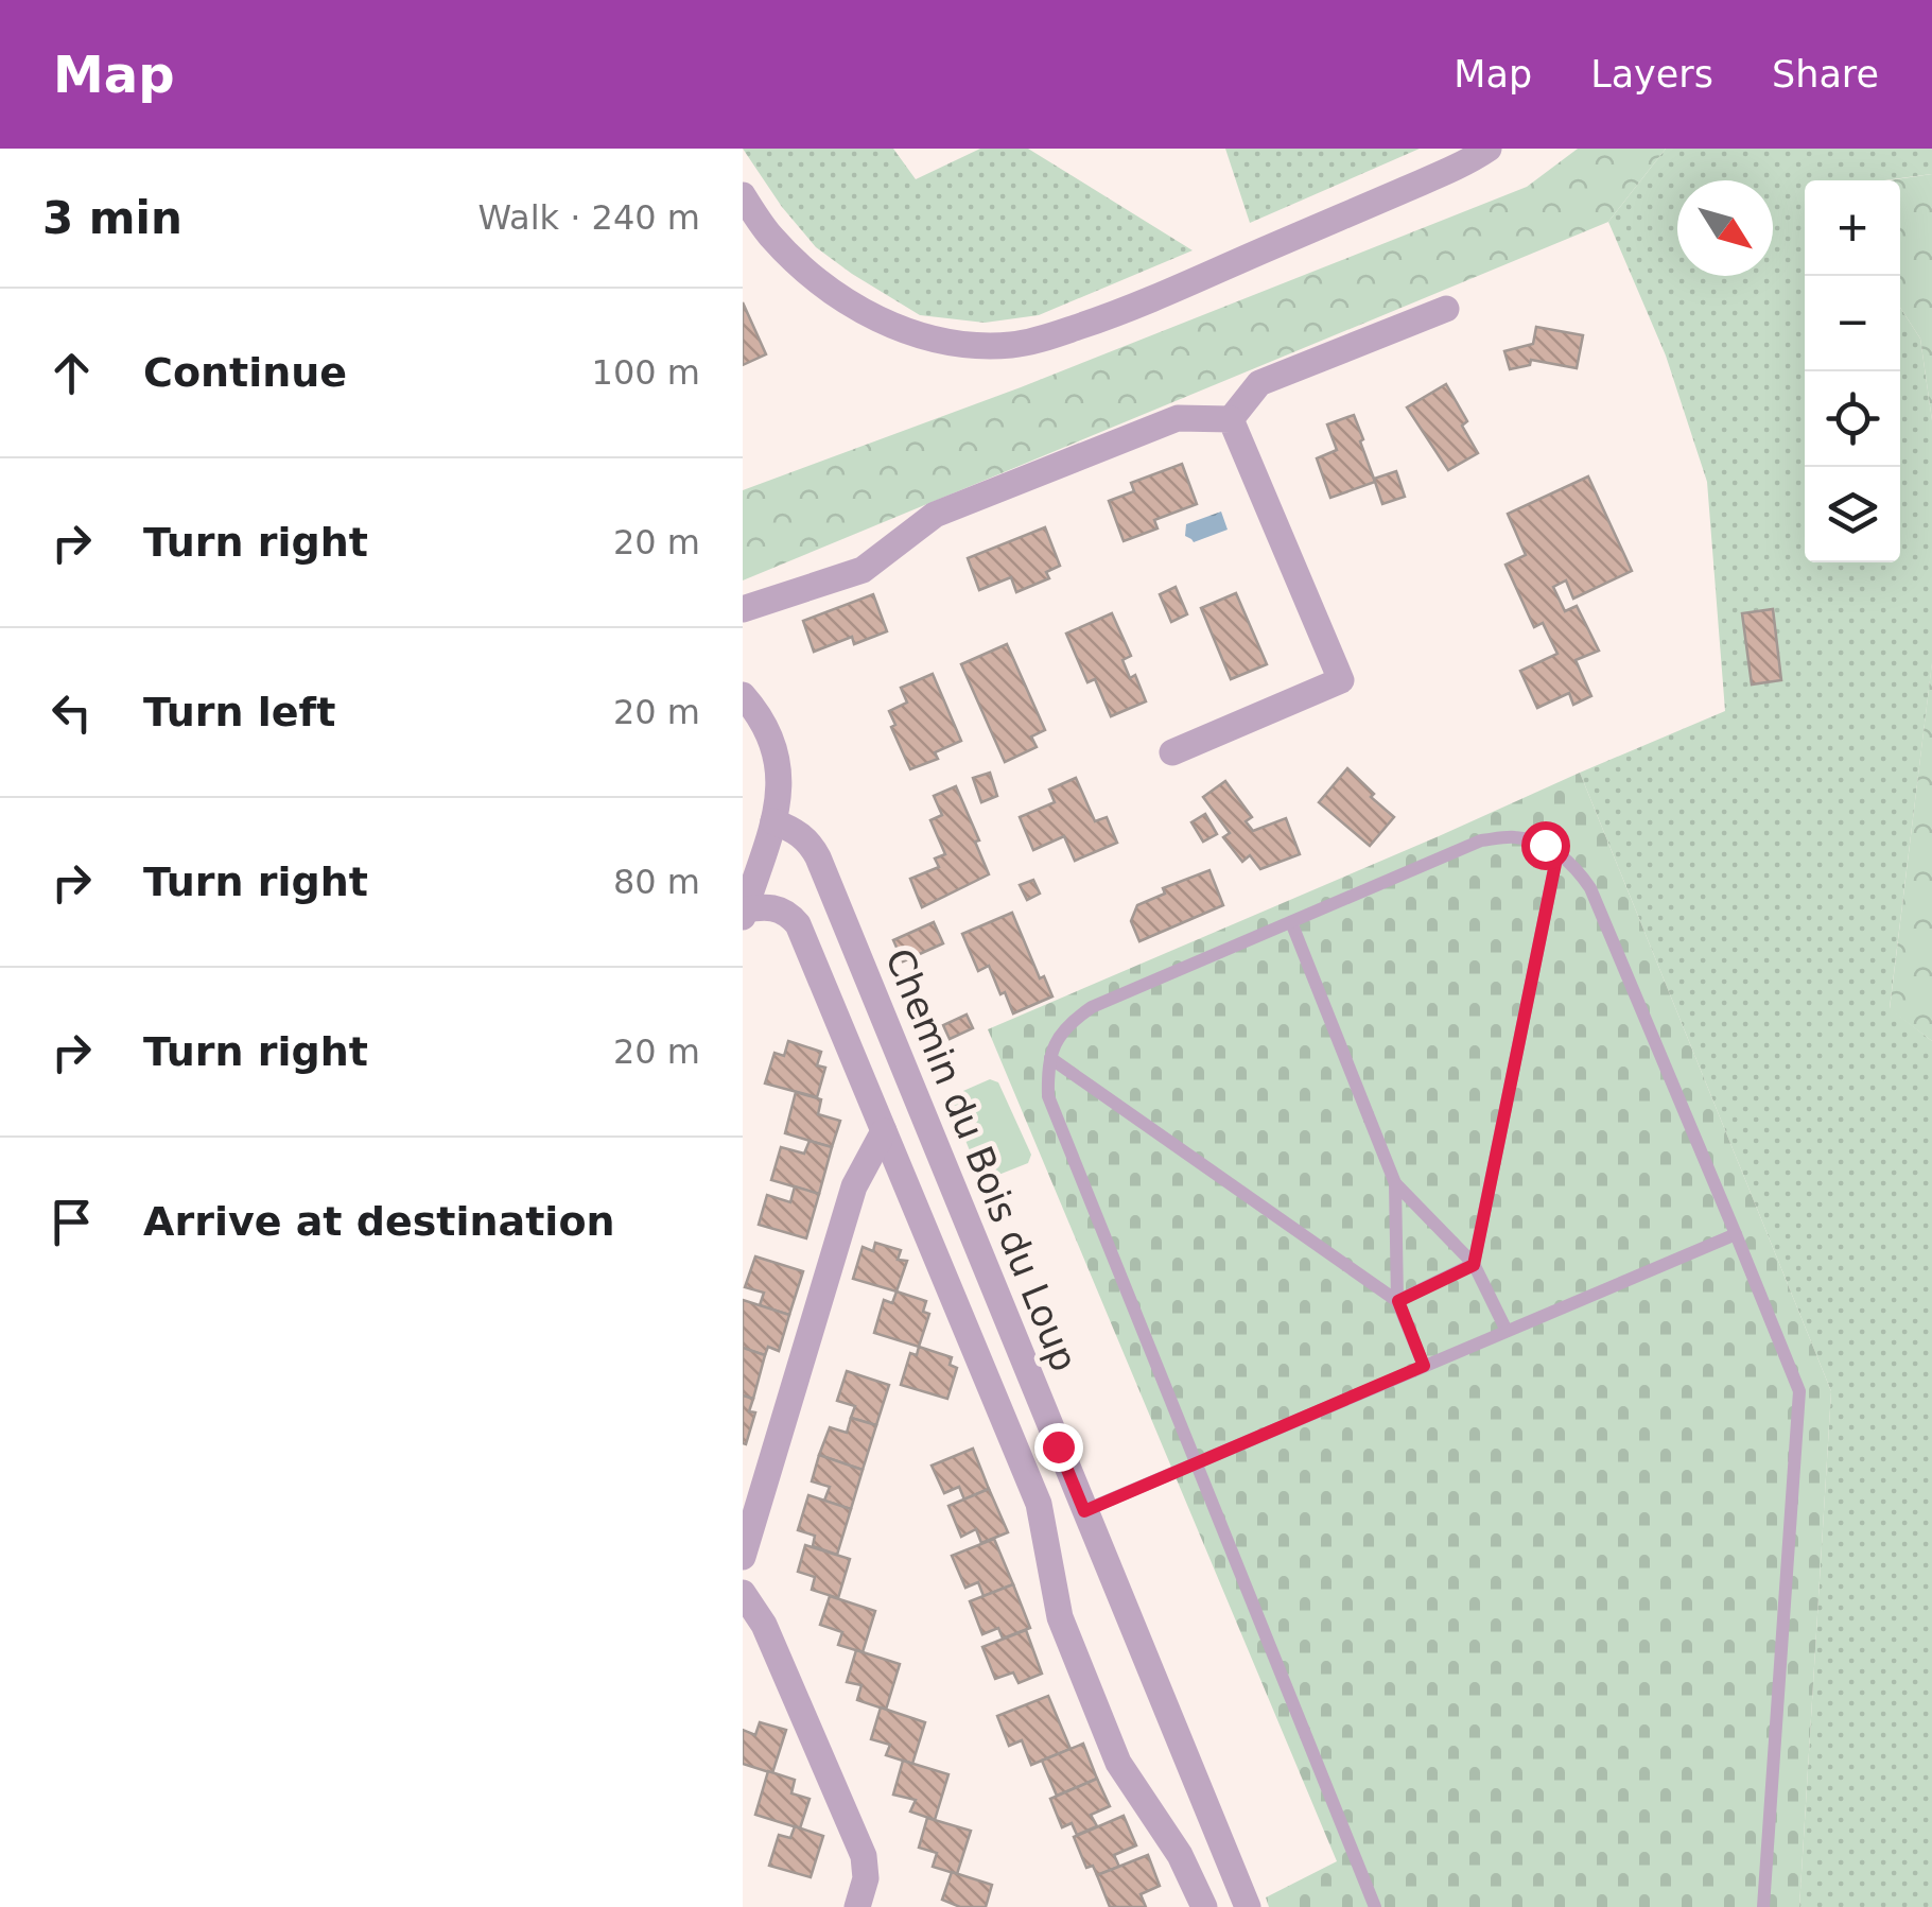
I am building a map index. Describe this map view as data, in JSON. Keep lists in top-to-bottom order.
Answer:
{
  "streets": {
    "street": ["Chemin du Bois du Loup"]
  },
  "north": "bottom right",
  "page": {
    "header": "Map",
    "nav": ["Map", "Layers", "Share"],
    "heading": ["3 min", "Walk · 240 m"],
    "map_buttons": ["+", "−"],
    "list": [
      ["Continue", "100 m"],
      ["Turn right", "20 m"],
      ["Turn left", "20 m"],
      ["Turn right", "80 m"],
      ["Turn right", "20 m"],
      "Arrive at destination"
    ]
  }
}
